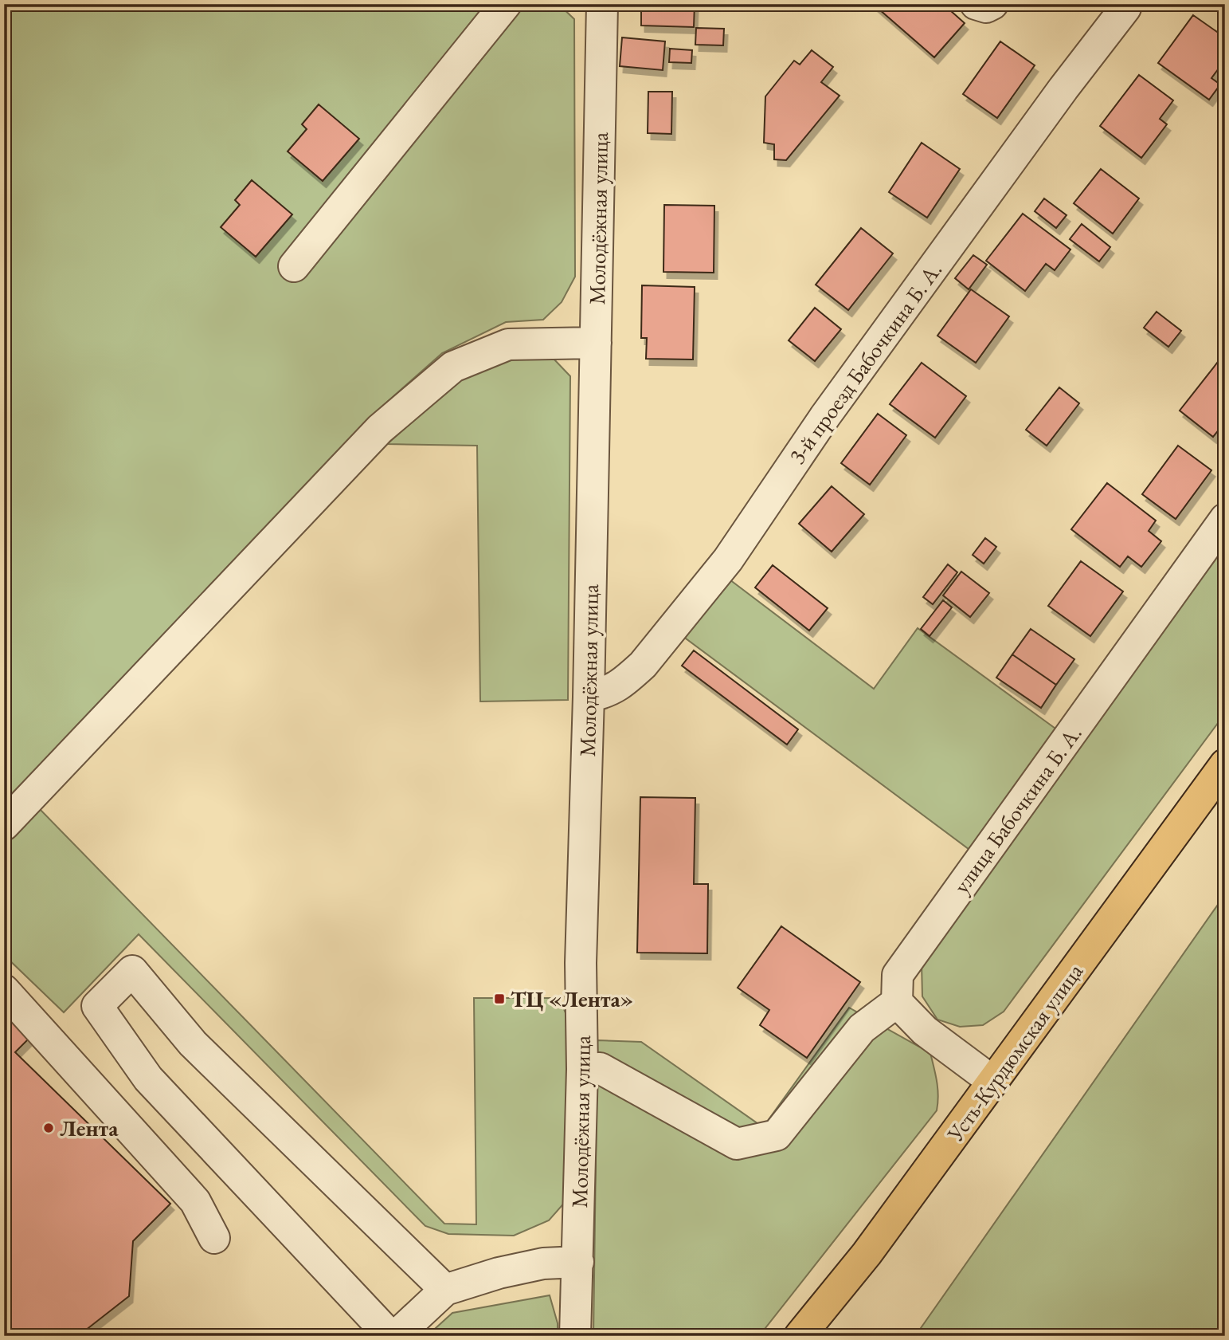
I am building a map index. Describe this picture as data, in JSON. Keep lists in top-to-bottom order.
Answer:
{
  "streets": {
    "main road": ["Усть-Курдюмская улица"],
    "street": ["Молодёжная улица", "3-й проезд Бабочкина Б. А.", "улица Бабочкина Б. А."]
  },
  "crossings": [
    ["Молодёжная улица", "3-й проезд Бабочкина Б. А."]
  ],
  "places": {
    "transit": ["ТЦ «Лента»"],
    "other": ["Лента"]
  }
}
